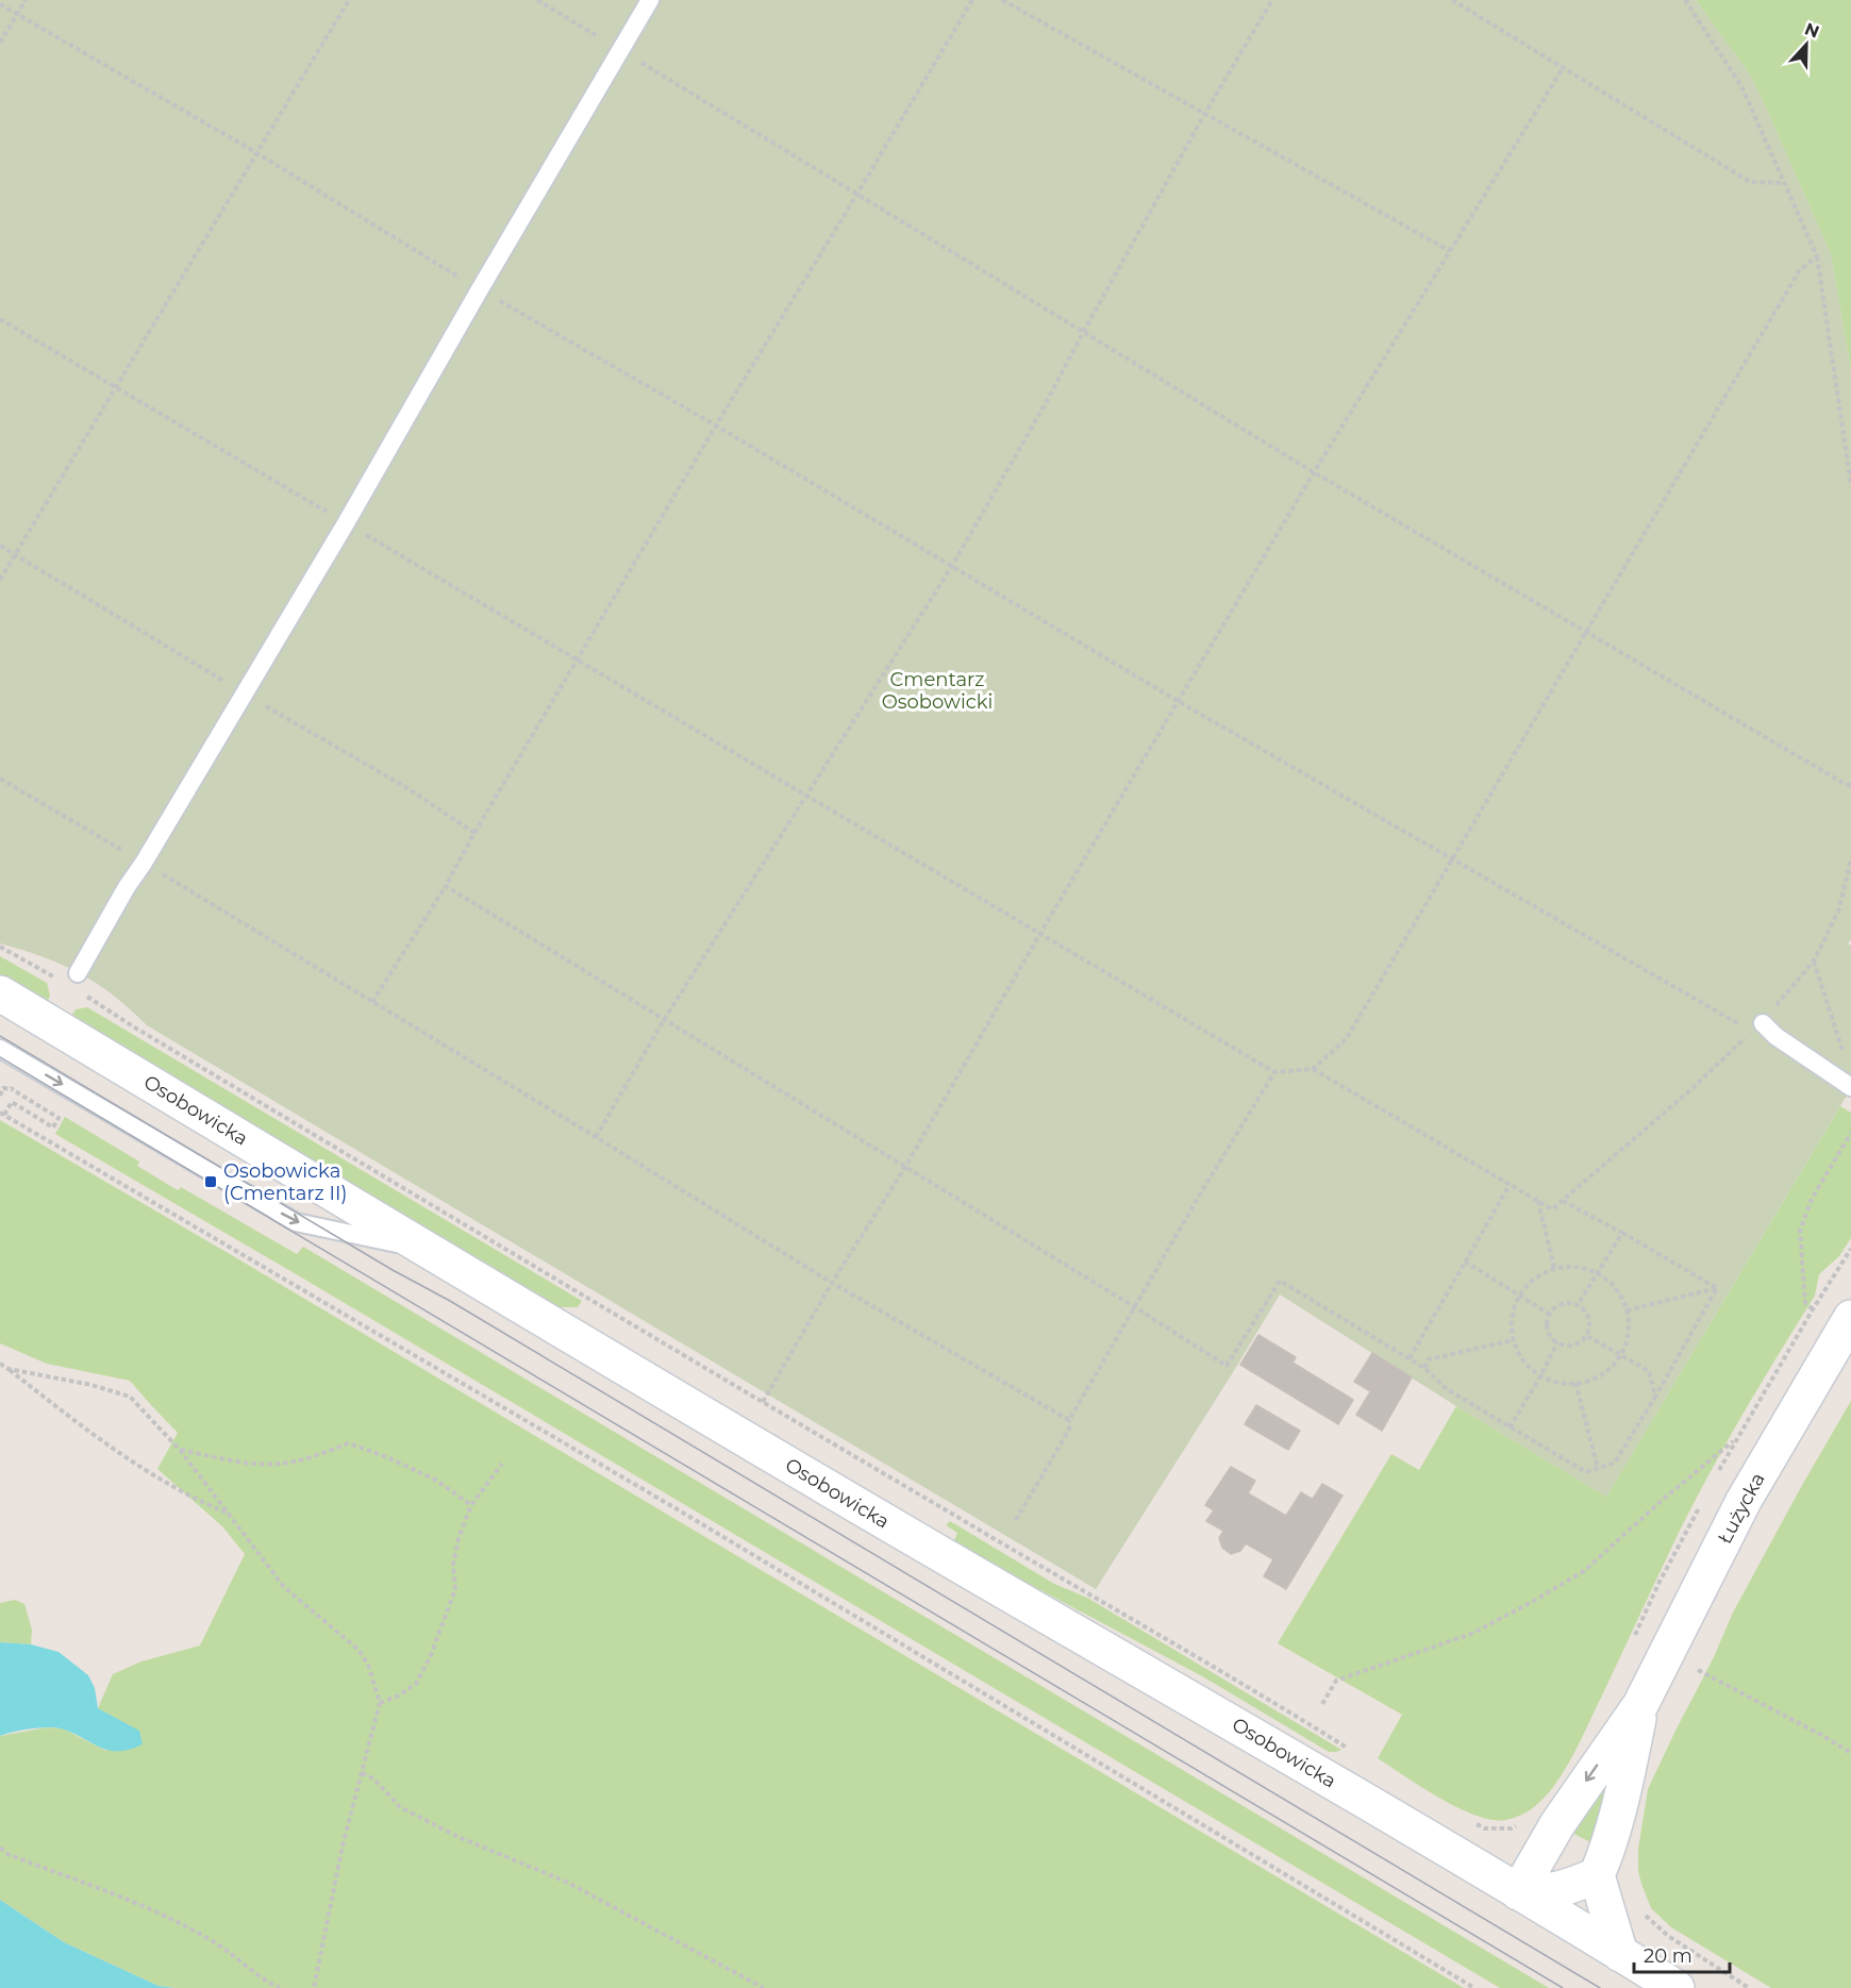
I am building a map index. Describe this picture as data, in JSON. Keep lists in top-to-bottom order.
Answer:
{
  "streets": {
    "street": ["Osobowicka", "Łużycka"]
  },
  "crossings": [
    ["Osobowicka", "Łużycka"]
  ],
  "parks": ["Cmentarz Osobowicki"],
  "places": {
    "transit": ["Osobowicka (Cmentarz II)"]
  },
  "scale_bar": "20 m",
  "north": "top"
}
